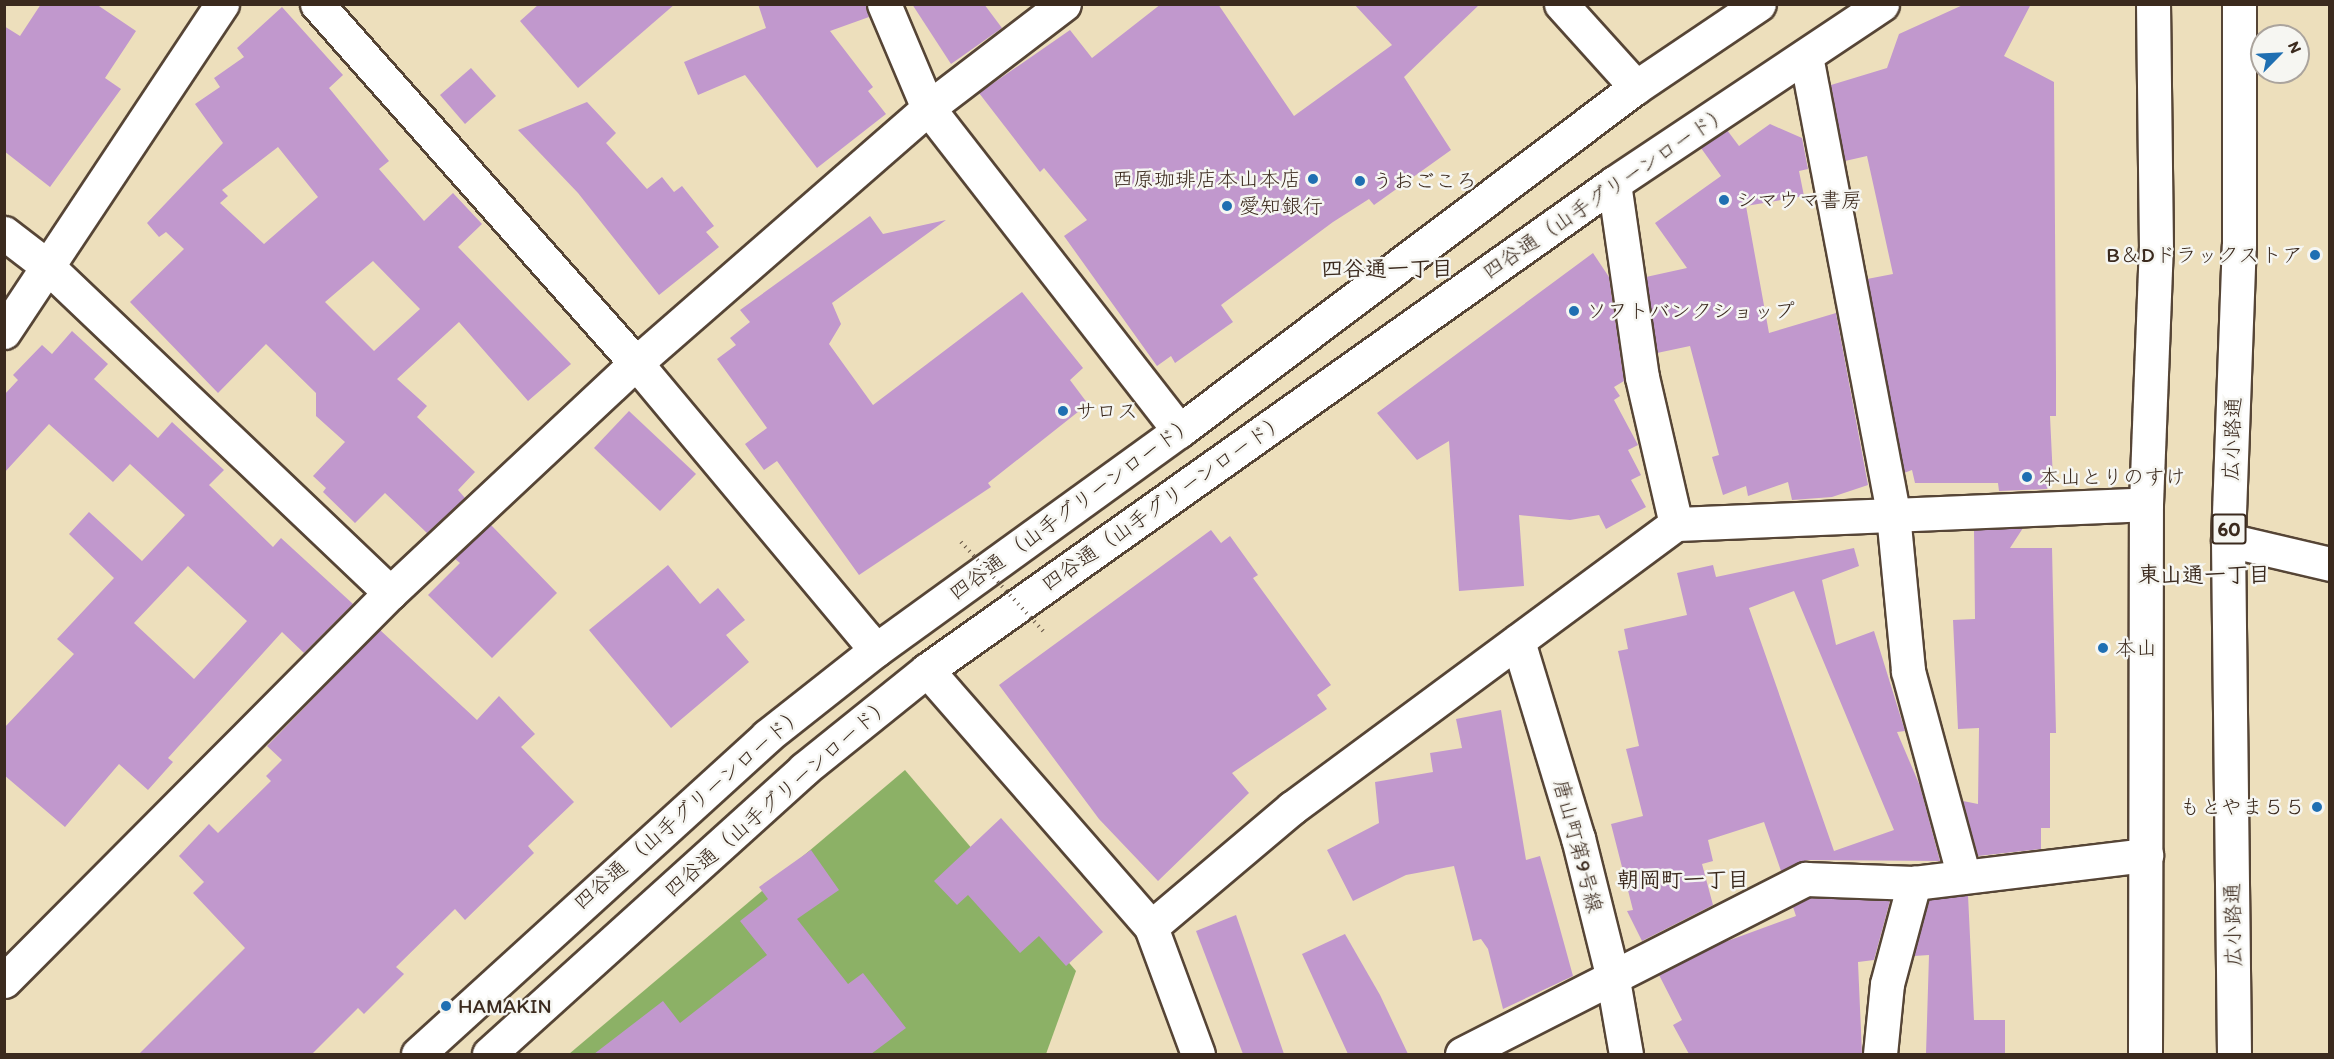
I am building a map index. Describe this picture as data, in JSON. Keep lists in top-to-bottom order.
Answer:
{
  "streets": {
    "street": [
      "四谷通（山手グリーンロード）",
      "広小路通",
      "四谷通 （山手グリーンロード）",
      "60",
      "唐山町第9号線"
    ]
  },
  "districts": ["四谷通一丁目", "東山通一丁目", "朝岡町一丁目"],
  "places": [
    "西原珈琲店本山本店",
    "うおごころ",
    "シマウマ書房",
    "愛知銀行",
    "B＆Dドラックストア",
    "ソフトバンクショップ",
    "サロス",
    "本山とりのすけ",
    "本山",
    "もとやま５５",
    "HAMAKIN"
  ],
  "north": "top right"
}
